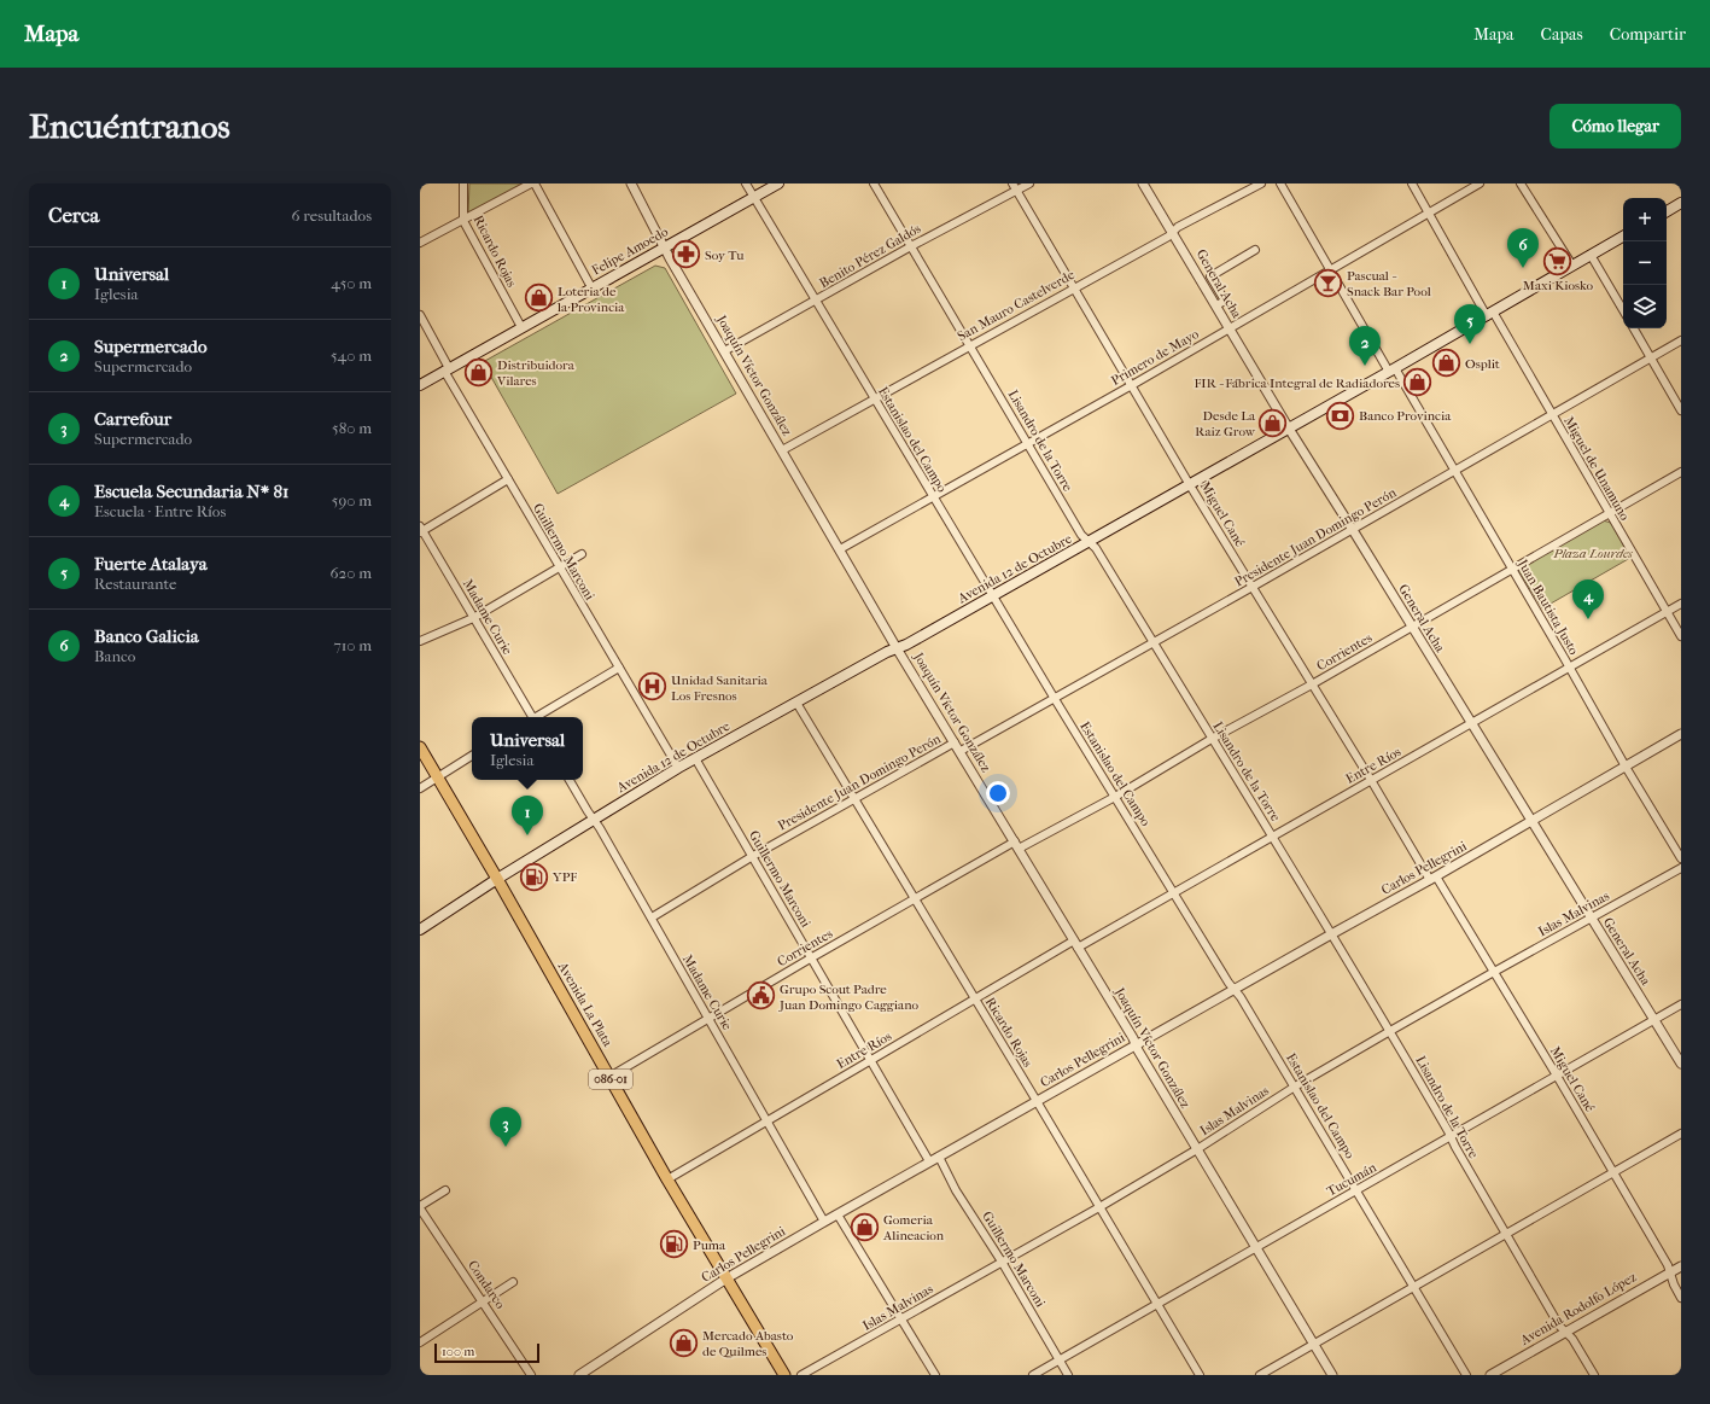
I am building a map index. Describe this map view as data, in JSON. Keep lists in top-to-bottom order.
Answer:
{
  "streets": {
    "main road": [
      "Felipe Amoedo",
      "Avenida 12 de Octubre",
      "Avenida La Plata",
      "086-01"
    ],
    "street": [
      "Ricardo Rojas",
      "Benito Pérez Galdós",
      "General Acha",
      "San Mauro Castelverde",
      "Primero de Mayo",
      "Joaquín Víctor González",
      "Estanislao del Campo",
      "Lisandro de la Torre",
      "Miguel de Unamuno",
      "Miguel Cané",
      "Presidente Juan Domingo Perón",
      "Guillermo Marconi",
      "Juan Bautista Justo",
      "Madame Curie",
      "Corrientes",
      "Entre Ríos",
      "Carlos Pellegrini",
      "Islas Malvinas",
      "Tucumán",
      "Condarco",
      "Avenida Rodolfo López"
    ]
  },
  "crossings": [
    ["Ricardo Rojas", "Felipe Amoedo"],
    ["Ricardo Rojas", "Presidente Juan Domingo Perón"],
    ["Ricardo Rojas", "Avenida 12 de Octubre"],
    ["Ricardo Rojas", "Corrientes"],
    ["Ricardo Rojas", "Entre Ríos"],
    ["Ricardo Rojas", "Carlos Pellegrini"],
    ["Ricardo Rojas", "Islas Malvinas"],
    ["Ricardo Rojas", "Tucumán"],
    ["Felipe Amoedo", "Joaquín Víctor González"],
    ["Felipe Amoedo", "Estanislao del Campo"],
    ["Felipe Amoedo", "Guillermo Marconi"],
    ["Benito Pérez Galdós", "Joaquín Víctor González"],
    ["Benito Pérez Galdós", "Estanislao del Campo"],
    ["Benito Pérez Galdós", "Lisandro de la Torre"],
    ["Benito Pérez Galdós", "Miguel Cané"],
    ["General Acha", "San Mauro Castelverde"],
    ["General Acha", "Primero de Mayo"],
    ["General Acha", "Presidente Juan Domingo Perón"],
    ["General Acha", "Avenida 12 de Octubre"],
    ["General Acha", "Corrientes"],
    ["General Acha", "Entre Ríos"],
    ["General Acha", "Carlos Pellegrini"],
    ["General Acha", "Islas Malvinas"],
    ["General Acha", "Tucumán"],
    ["San Mauro Castelverde", "Joaquín Víctor González"],
    ["San Mauro Castelverde", "Estanislao del Campo"],
    ["San Mauro Castelverde", "Lisandro de la Torre"],
    ["San Mauro Castelverde", "Miguel Cané"],
    ["Primero de Mayo", "Joaquín Víctor González"],
    ["Primero de Mayo", "Estanislao del Campo"],
    ["Primero de Mayo", "Lisandro de la Torre"],
    ["Primero de Mayo", "Miguel de Unamuno"],
    ["Primero de Mayo", "Miguel Cané"],
    ["Primero de Mayo", "Juan Bautista Justo"],
    ["Joaquín Víctor González", "Presidente Juan Domingo Perón"],
    ["Joaquín Víctor González", "Avenida 12 de Octubre"],
    ["Joaquín Víctor González", "Corrientes"],
    ["Joaquín Víctor González", "Entre Ríos"],
    ["Joaquín Víctor González", "Carlos Pellegrini"],
    ["Joaquín Víctor González", "Islas Malvinas"],
    ["Joaquín Víctor González", "Tucumán"],
    ["Estanislao del Campo", "Presidente Juan Domingo Perón"],
    ["Estanislao del Campo", "Avenida 12 de Octubre"],
    ["Estanislao del Campo", "Corrientes"],
    ["Estanislao del Campo", "Entre Ríos"],
    ["Estanislao del Campo", "Carlos Pellegrini"],
    ["Estanislao del Campo", "Islas Malvinas"],
    ["Estanislao del Campo", "Tucumán"],
    ["Lisandro de la Torre", "Presidente Juan Domingo Perón"],
    ["Lisandro de la Torre", "Avenida 12 de Octubre"],
    ["Lisandro de la Torre", "Corrientes"],
    ["Lisandro de la Torre", "Entre Ríos"],
    ["Lisandro de la Torre", "Carlos Pellegrini"],
    ["Lisandro de la Torre", "Islas Malvinas"],
    ["Lisandro de la Torre", "Tucumán"],
    ["Lisandro de la Torre", "Avenida Rodolfo López"],
    ["Miguel de Unamuno", "Presidente Juan Domingo Perón"],
    ["Miguel de Unamuno", "Avenida 12 de Octubre"],
    ["Miguel de Unamuno", "Corrientes"],
    ["Miguel de Unamuno", "Entre Ríos"],
    ["Miguel Cané", "Presidente Juan Domingo Perón"],
    ["Miguel Cané", "Avenida 12 de Octubre"],
    ["Miguel Cané", "Corrientes"],
    ["Miguel Cané", "Entre Ríos"],
    ["Miguel Cané", "Carlos Pellegrini"],
    ["Miguel Cané", "Islas Malvinas"],
    ["Miguel Cané", "Tucumán"],
    ["Miguel Cané", "Avenida Rodolfo López"],
    ["Presidente Juan Domingo Perón", "Guillermo Marconi"],
    ["Presidente Juan Domingo Perón", "Juan Bautista Justo"],
    ["Presidente Juan Domingo Perón", "Madame Curie"],
    ["Guillermo Marconi", "Avenida 12 de Octubre"],
    ["Guillermo Marconi", "Corrientes"],
    ["Guillermo Marconi", "Entre Ríos"],
    ["Guillermo Marconi", "Carlos Pellegrini"],
    ["Guillermo Marconi", "Islas Malvinas"],
    ["Guillermo Marconi", "Tucumán"],
    ["Avenida 12 de Octubre", "Juan Bautista Justo"],
    ["Avenida 12 de Octubre", "Madame Curie"],
    ["Avenida 12 de Octubre", "Avenida La Plata"],
    ["Juan Bautista Justo", "Corrientes"],
    ["Juan Bautista Justo", "Entre Ríos"],
    ["Juan Bautista Justo", "Carlos Pellegrini"],
    ["Madame Curie", "Corrientes"],
    ["Madame Curie", "Entre Ríos"],
    ["Madame Curie", "Carlos Pellegrini"],
    ["Corrientes", "Avenida La Plata"],
    ["Entre Ríos", "Avenida La Plata"],
    ["Carlos Pellegrini", "Avenida La Plata"]
  ],
  "parks": ["Plaza Lourdes"],
  "places": {
    "pharmacy": ["Soy Tu"],
    "supermarket": ["Maxi Kiosko"],
    "bar": ["Pascual - Snack Bar Pool"],
    "shop": [
      "Loteria de la Provincia",
      "Osplit",
      "Distribuidora Vilares",
      "FIR - Fábrica Integral de Radiadores",
      "Desde La Raiz Grow",
      "Gomeria Alineacion",
      "Mercado Abasto de Quilmes"
    ],
    "bank": ["Banco Provincia"],
    "hospital": ["Unidad Sanitaria Los Fresnos"],
    "fuel station": ["YPF", "Puma"],
    "public building": ["Grupo Scout Padre Juan Domingo Caggiano"]
  },
  "scale_bar": "100 m",
  "page": {
    "header": "Mapa",
    "nav": ["Mapa", "Capas", "Compartir"],
    "buttons": "Cómo llegar",
    "title": "Encuéntranos",
    "heading": ["Cerca", "6 resultados"],
    "map_buttons": ["+", "−"],
    "pins": [
      "6",
      "5",
      "2",
      "4",
      "1",
      "3"
    ],
    "list": [
      {
        "mark": "1",
        "name": "Universal",
        "note": "Iglesia",
        "value": "450 m"
      },
      {
        "mark": "2",
        "name": "Supermercado",
        "note": "Supermercado",
        "value": "540 m"
      },
      {
        "mark": "3",
        "name": "Carrefour",
        "note": "Supermercado",
        "value": "580 m"
      },
      {
        "mark": "4",
        "name": "Escuela Secundaria N* 81",
        "note": "Escuela · Entre Ríos",
        "value": "590 m"
      },
      {
        "mark": "5",
        "name": "Fuerte Atalaya",
        "note": "Restaurante",
        "value": "620 m"
      },
      {
        "mark": "6",
        "name": "Banco Galicia",
        "note": "Banco",
        "value": "710 m"
      }
    ],
    "popup": ["Universal", "Iglesia"],
    "scale": "100 m"
  }
}
